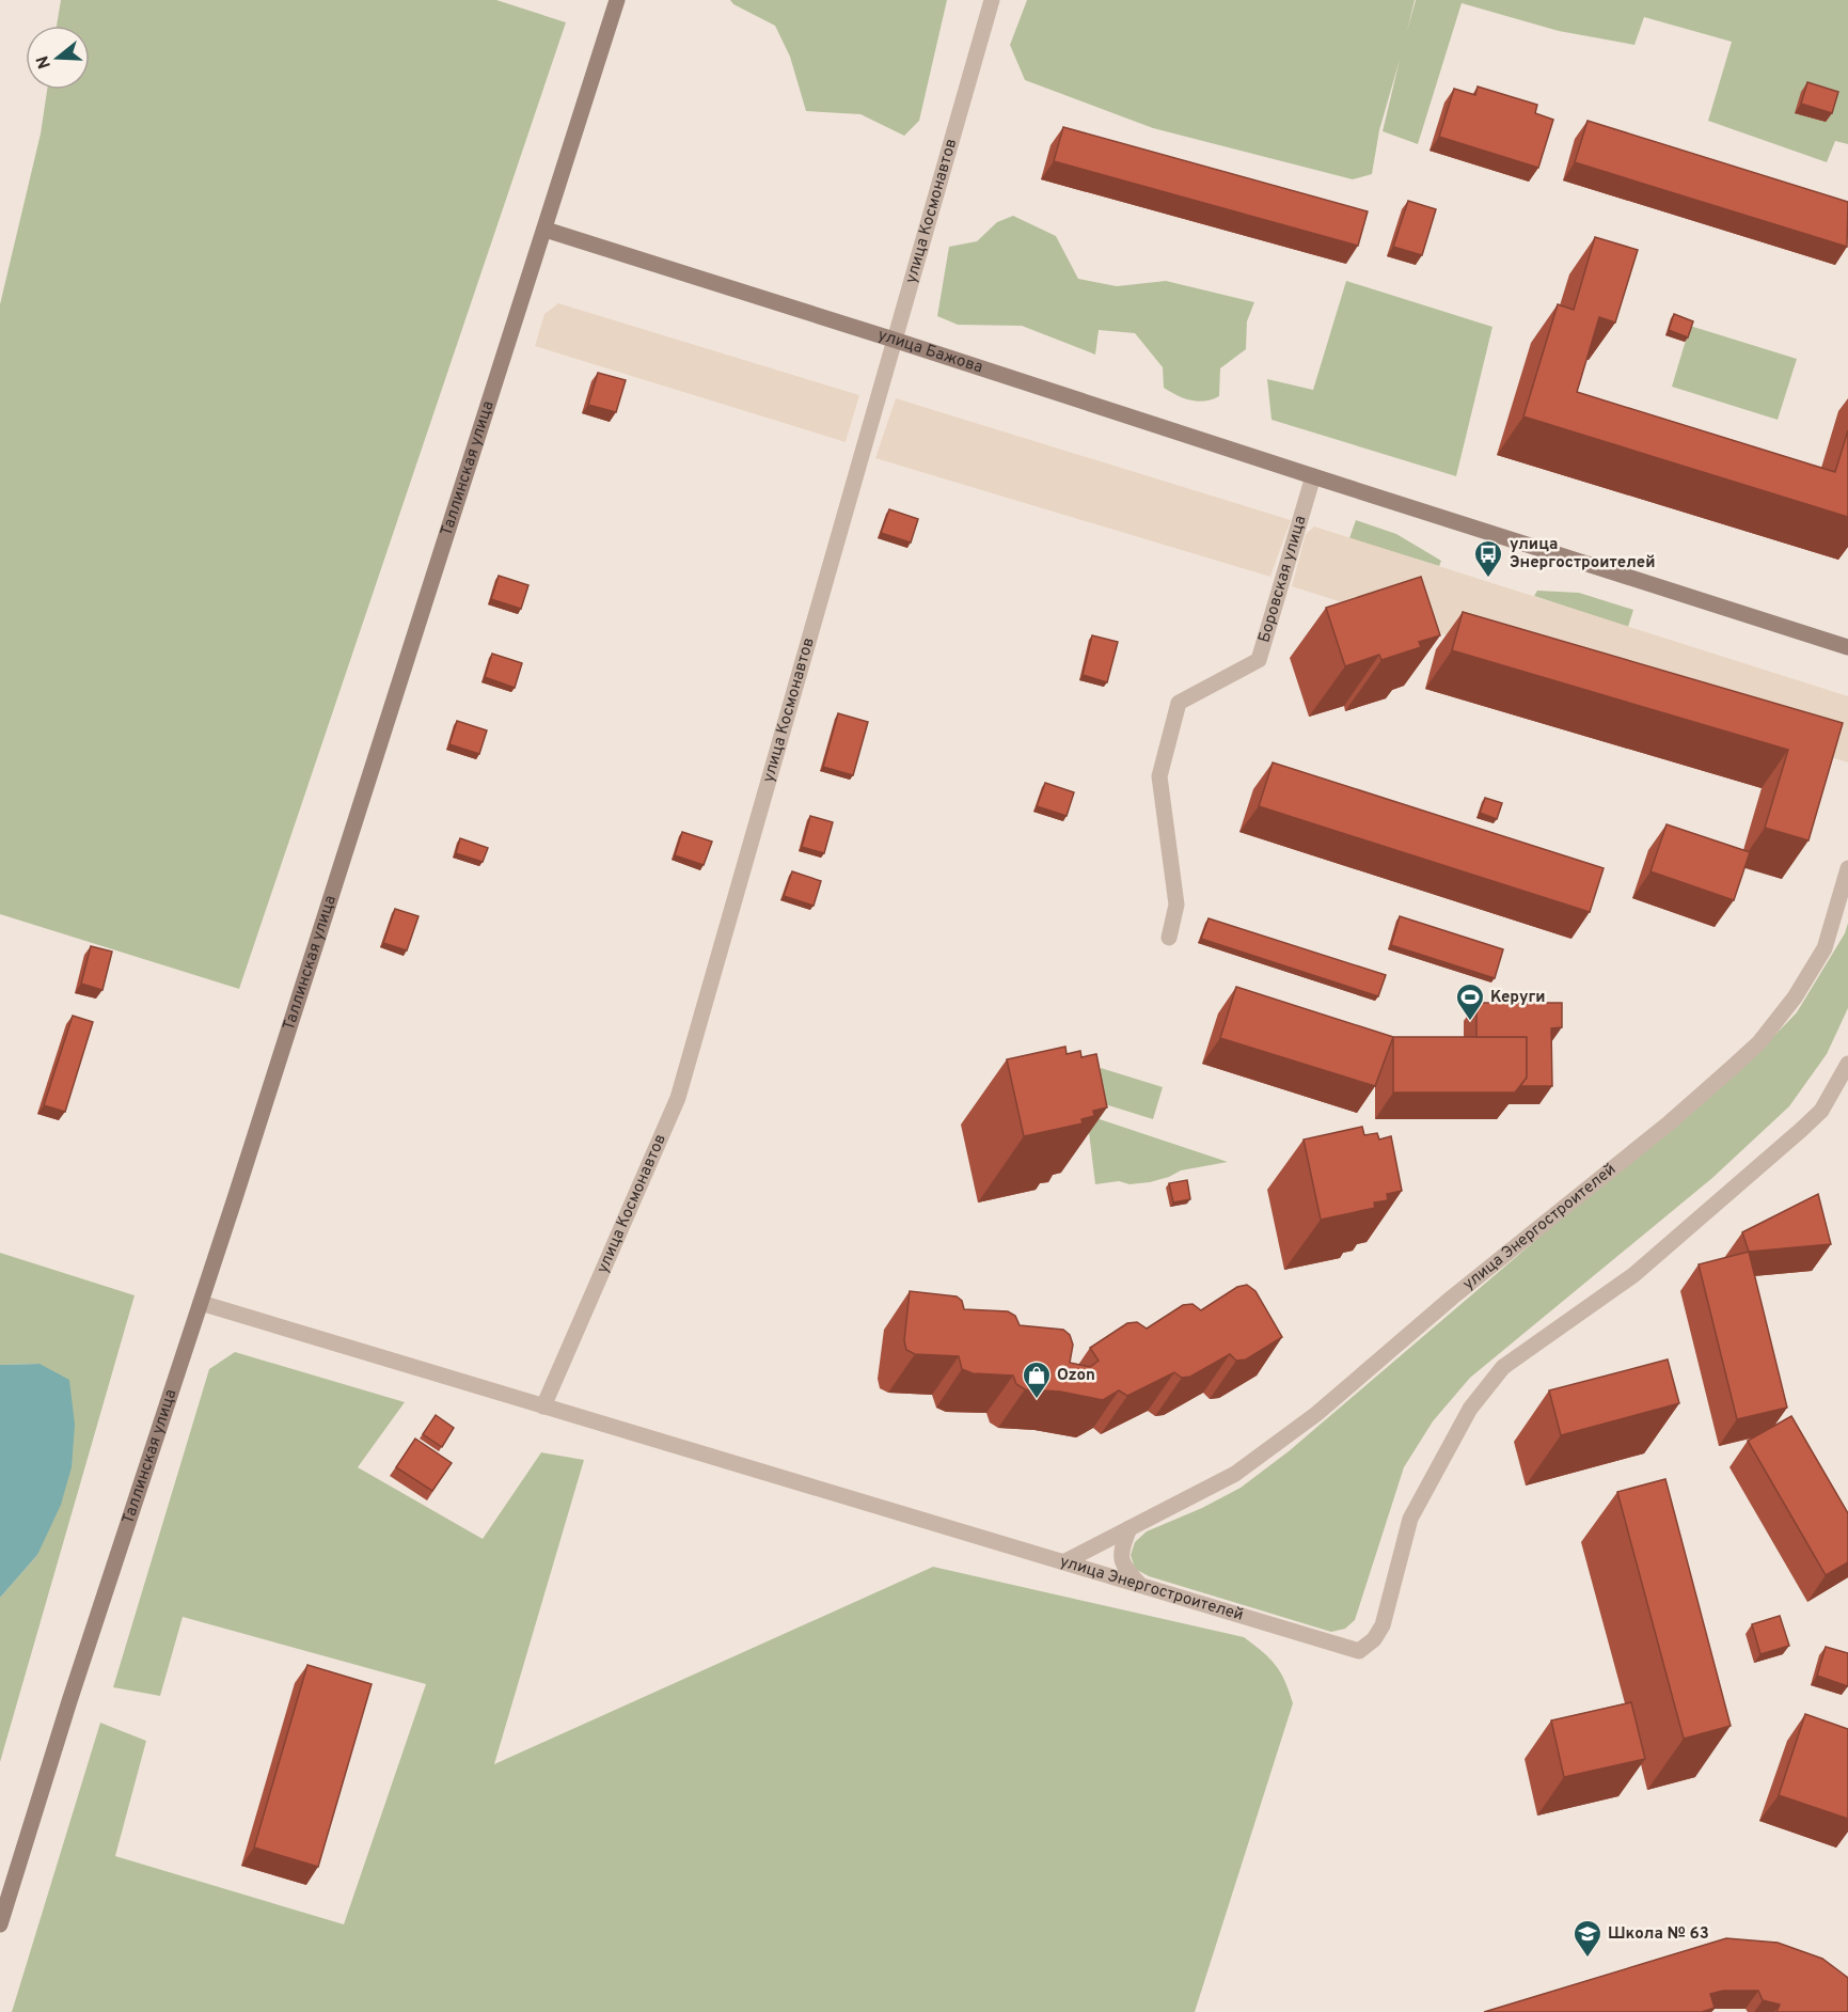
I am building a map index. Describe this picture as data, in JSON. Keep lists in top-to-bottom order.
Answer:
{
  "streets": {
    "street": [
      "улица Космонавтов",
      "улица Бажова",
      "Таллинская улица",
      "Боровская улица",
      "улица Энергостроителей"
    ]
  },
  "crossings": [
    ["улица Космонавтов", "улица Бажова"],
    ["улица Бажова", "Таллинская улица"],
    ["улица Бажова", "Боровская улица"]
  ],
  "places": {
    "bus stop": ["улица Энергостроителей"],
    "sports": ["Керуги"],
    "shop": ["Ozon"],
    "school or university": ["Школа № 63"]
  },
  "north": "left"
}
